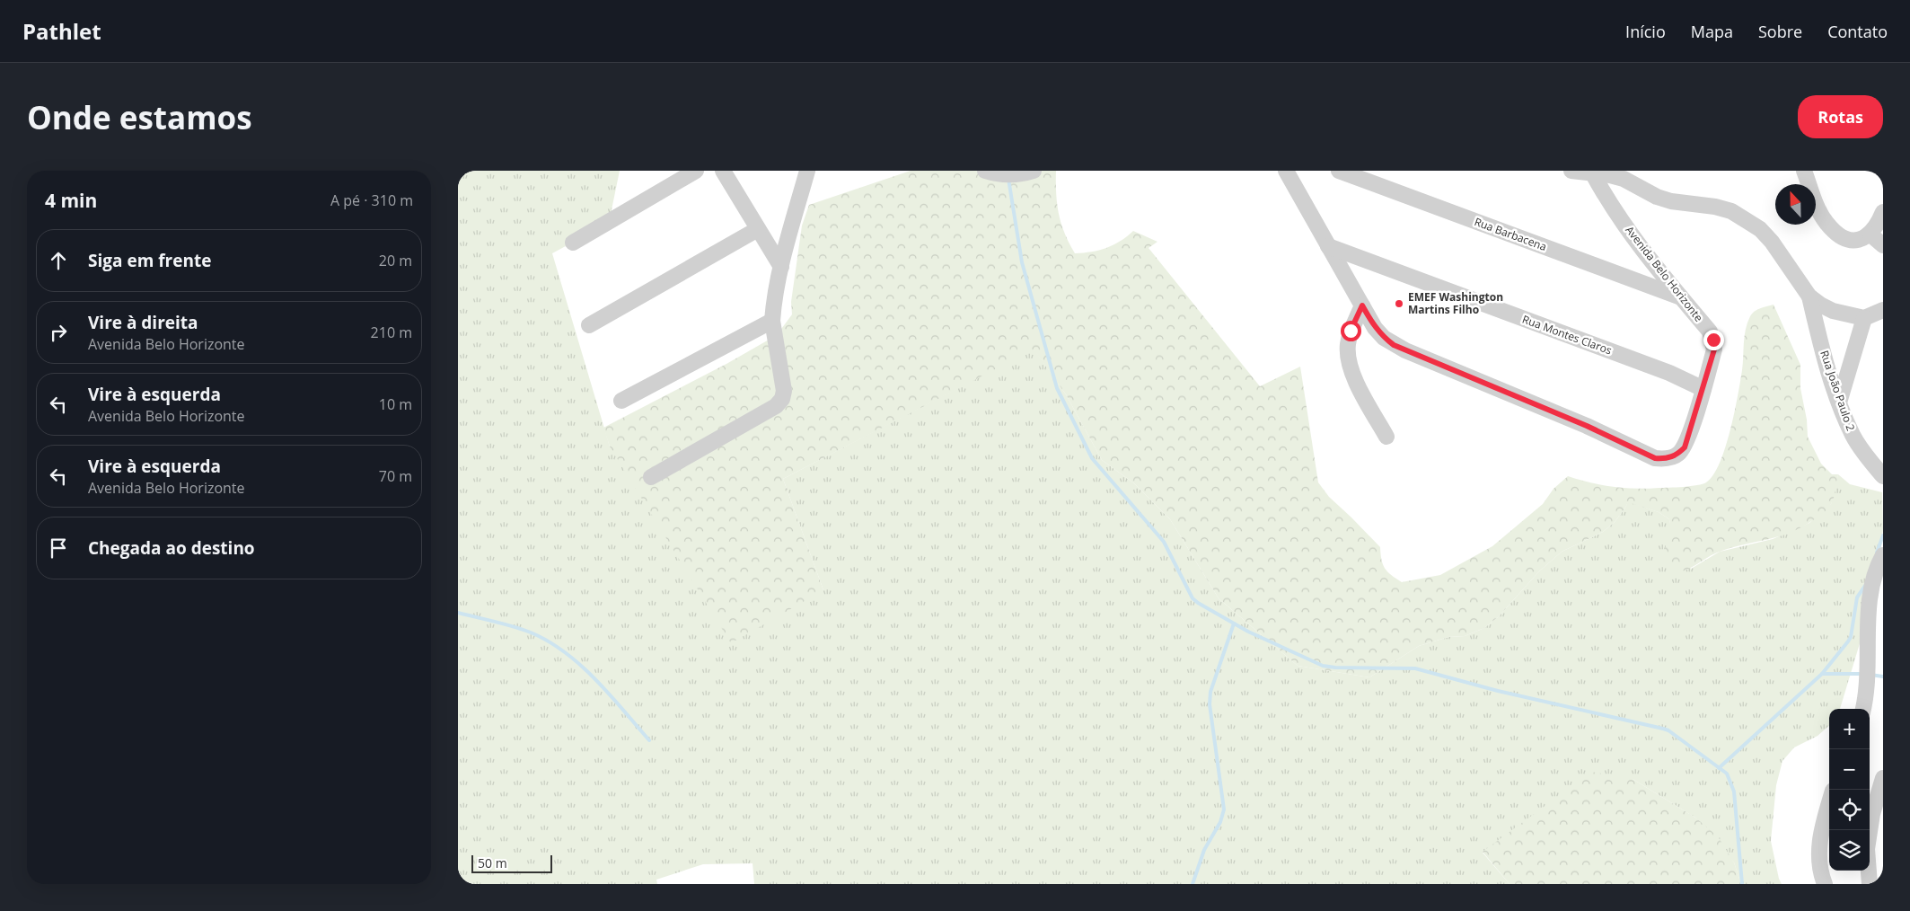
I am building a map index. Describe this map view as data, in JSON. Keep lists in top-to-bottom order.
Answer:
{
  "streets": {
    "street": [
      "Rua Barbacena",
      "Avenida Belo Horizonte",
      "Rua Montes Claros",
      "Rua João Paulo 2"
    ]
  },
  "crossings": [
    ["Rua Barbacena", "Avenida Belo Horizonte"],
    ["Avenida Belo Horizonte", "Rua Montes Claros"]
  ],
  "places": ["EMEF Washington Martins Filho"],
  "scale_bar": "50 m",
  "north": "top",
  "page": {
    "header": "Pathlet",
    "nav": [
      "Início",
      "Mapa",
      "Sobre",
      "Contato"
    ],
    "buttons": "Rotas",
    "title": "Onde estamos",
    "heading": ["4 min", "A pé · 310 m"],
    "list": [
      ["Siga em frente", "20 m"],
      ["Vire à direita", "Avenida Belo Horizonte", "210 m"],
      ["Vire à esquerda", "Avenida Belo Horizonte", "10 m"],
      ["Vire à esquerda", "Avenida Belo Horizonte", "70 m"],
      "Chegada ao destino"
    ],
    "map_buttons": ["+", "−"],
    "scale": "50 m"
  }
}
